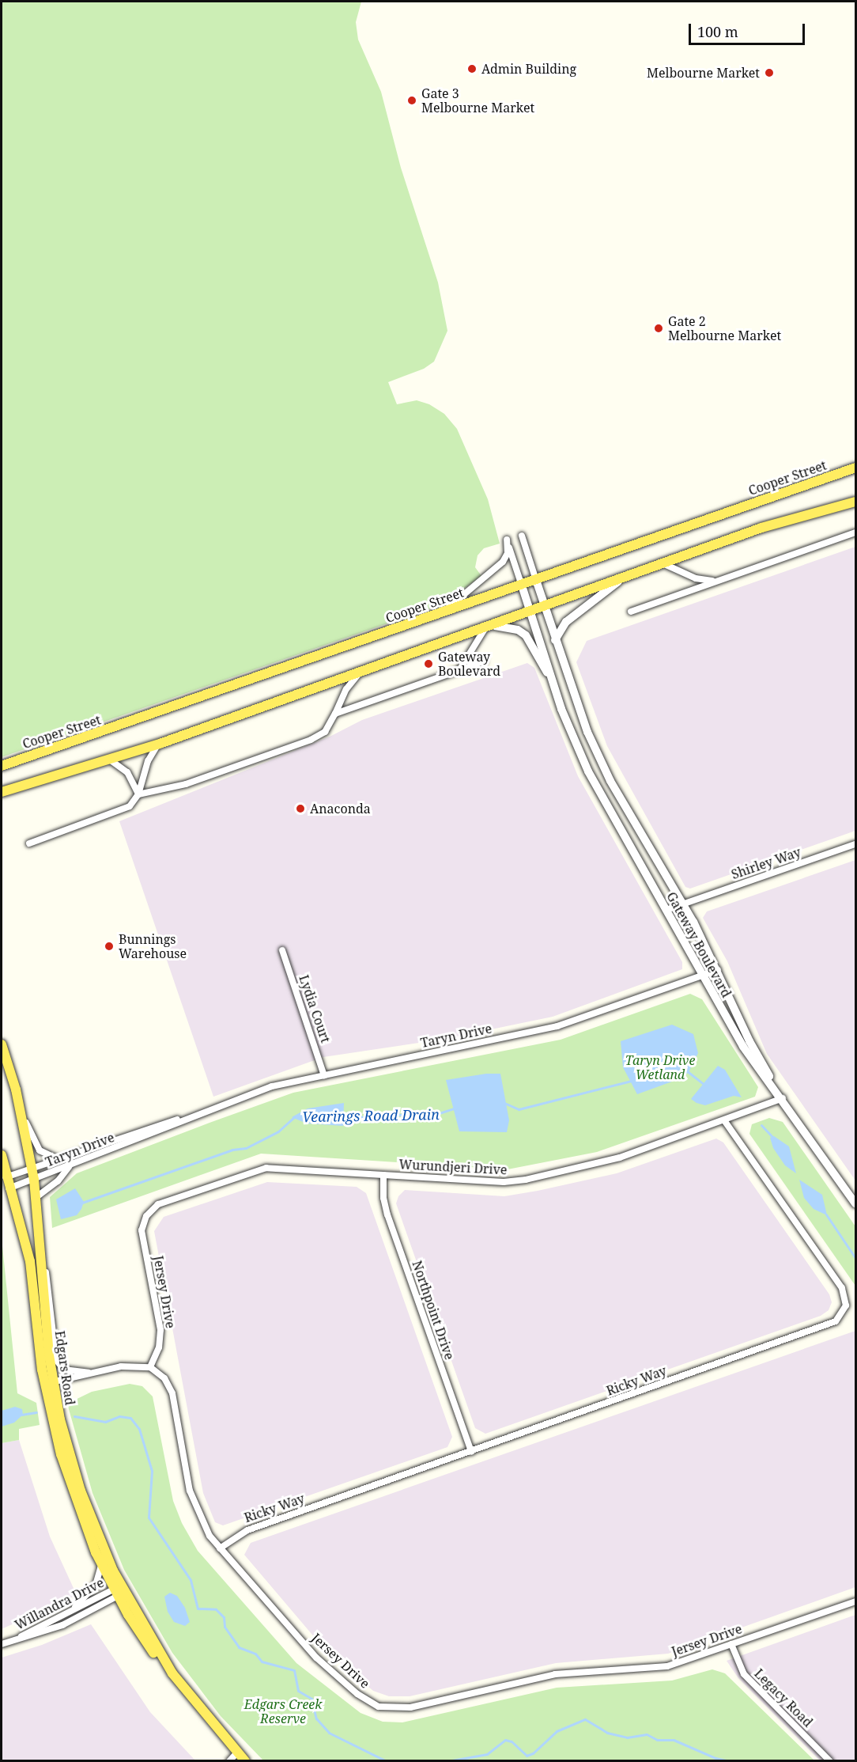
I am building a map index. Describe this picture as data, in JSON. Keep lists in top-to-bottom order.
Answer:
{
  "streets": {
    "main road": ["Cooper Street", "Edgars Road"],
    "street": [
      "Shirley Way",
      "Gateway Boulevard",
      "Lydia Court",
      "Taryn Drive",
      "Wurundjeri Drive",
      "Jersey Drive",
      "Northpoint Drive",
      "Ricky Way",
      "Willandra Drive",
      "Legacy Road"
    ]
  },
  "crossings": [
    ["Cooper Street", "Gateway Boulevard"],
    ["Shirley Way", "Gateway Boulevard"],
    ["Gateway Boulevard", "Taryn Drive"],
    ["Gateway Boulevard", "Wurundjeri Drive"],
    ["Lydia Court", "Taryn Drive"],
    ["Taryn Drive", "Edgars Road"],
    ["Wurundjeri Drive", "Jersey Drive"],
    ["Wurundjeri Drive", "Northpoint Drive"],
    ["Wurundjeri Drive", "Ricky Way"],
    ["Jersey Drive", "Ricky Way"],
    ["Jersey Drive", "Legacy Road"],
    ["Northpoint Drive", "Ricky Way"],
    ["Edgars Road", "Willandra Drive"]
  ],
  "water": ["Vearings Road Drain"],
  "parks": ["Taryn Drive Wetland", "Edgars Creek Reserve"],
  "places": [
    "Admin Building",
    "Melbourne Market",
    "Gate 3 Melbourne Market",
    "Gate 2 Melbourne Market",
    "Gateway Boulevard",
    "Anaconda",
    "Bunnings Warehouse"
  ],
  "scale_bar": "100 m"
}
